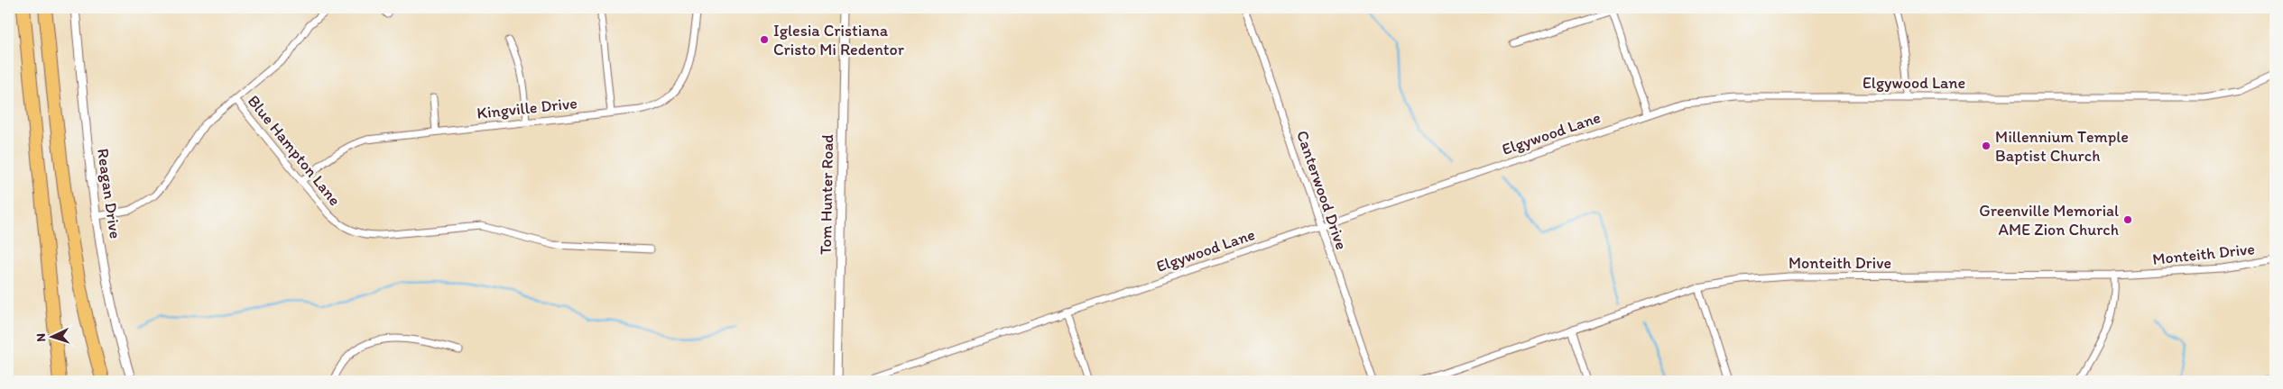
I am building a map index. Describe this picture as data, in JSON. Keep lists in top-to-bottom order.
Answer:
{
  "streets": {
    "street": [
      "Elgywood Lane",
      "Kingville Drive",
      "Blue Hampton Lane",
      "Canterwood Drive",
      "Reagan Drive",
      "Tom Hunter Road",
      "Monteith Drive"
    ]
  },
  "crossings": [
    ["Elgywood Lane", "Canterwood Drive"],
    ["Kingville Drive", "Blue Hampton Lane"]
  ],
  "places": ["Iglesia Cristiana Cristo Mi Redentor", "Millennium Temple Baptist Church", "Greenville Memorial AME Zion Church"],
  "north": "left"
}
